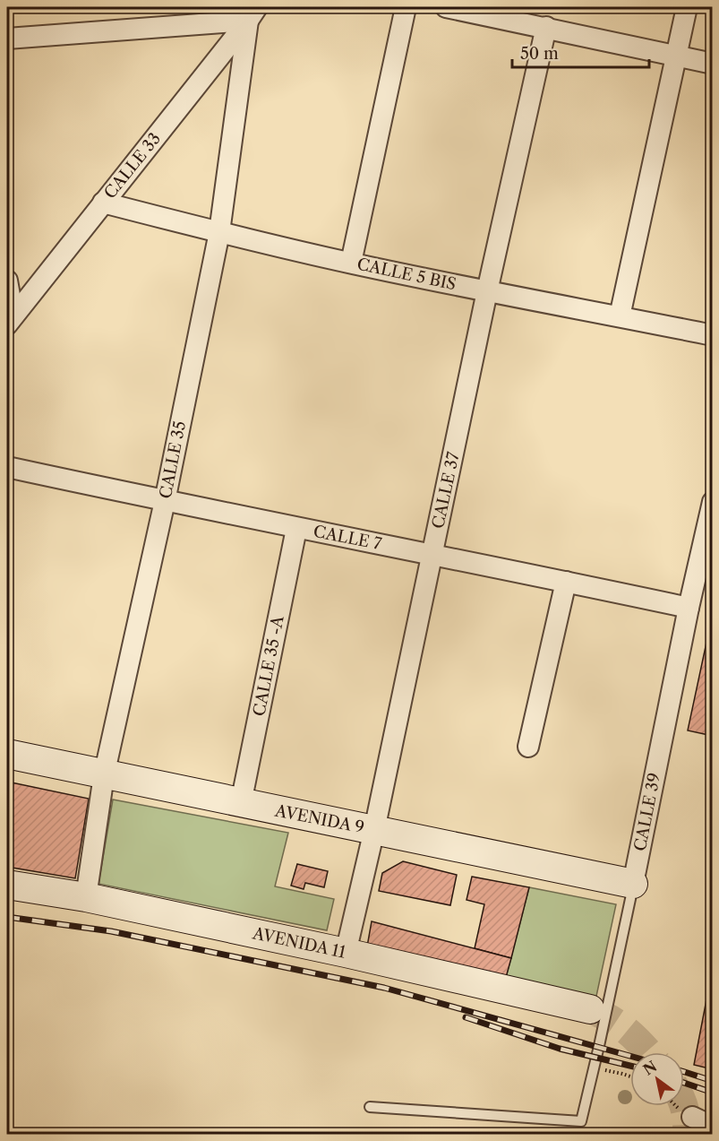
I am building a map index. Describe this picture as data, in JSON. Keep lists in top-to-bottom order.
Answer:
{
  "streets": {
    "main road": ["AVENIDA 9", "AVENIDA 11"],
    "street": [
      "CALLE 33",
      "CALLE 5 BIS",
      "CALLE 35",
      "CALLE 37",
      "CALLE 7",
      "CALLE 35 -A",
      "CALLE 39"
    ]
  },
  "crossings": [
    ["CALLE 33", "CALLE 5 BIS"],
    ["CALLE 33", "CALLE 35"],
    ["CALLE 5 BIS", "CALLE 35"],
    ["CALLE 5 BIS", "CALLE 37"],
    ["CALLE 35", "CALLE 7"],
    ["CALLE 35", "AVENIDA 9"],
    ["CALLE 35", "AVENIDA 11"],
    ["CALLE 37", "CALLE 7"],
    ["CALLE 37", "AVENIDA 9"],
    ["CALLE 37", "AVENIDA 11"],
    ["CALLE 7", "CALLE 35 -A"],
    ["CALLE 7", "CALLE 39"],
    ["CALLE 35 -A", "AVENIDA 9"],
    ["CALLE 39", "AVENIDA 9"]
  ],
  "scale_bar": "50 m",
  "north": "top left"
}
